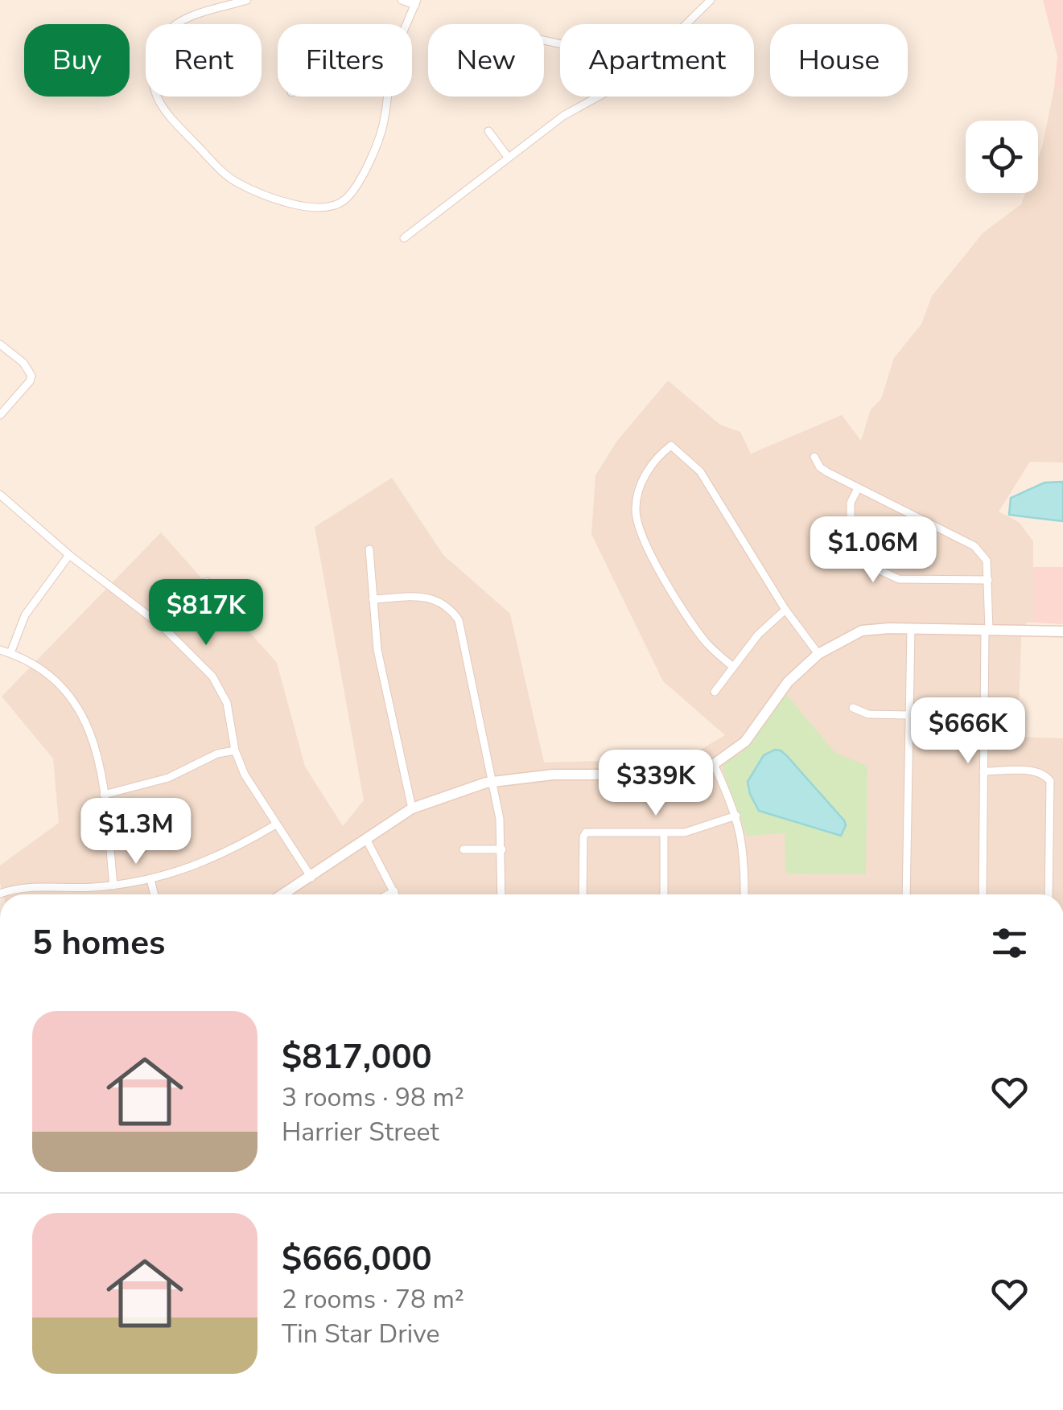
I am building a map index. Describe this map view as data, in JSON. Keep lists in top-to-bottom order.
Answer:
{
  "page": {
    "chip": [
      "Buy",
      "Rent",
      "Filters",
      "New",
      "Apartment",
      "House"
    ],
    "price": [
      "$1.06M",
      "$817K",
      "$666K",
      "$339K",
      "$1.3M"
    ],
    "heading": "5 homes",
    "list": [
      {
        "name": "$817,000",
        "note": "3 rooms · 98 m² · Harrier Street"
      },
      {
        "name": "$666,000",
        "note": "2 rooms · 78 m² · Tin Star Drive"
      }
    ]
  }
}
